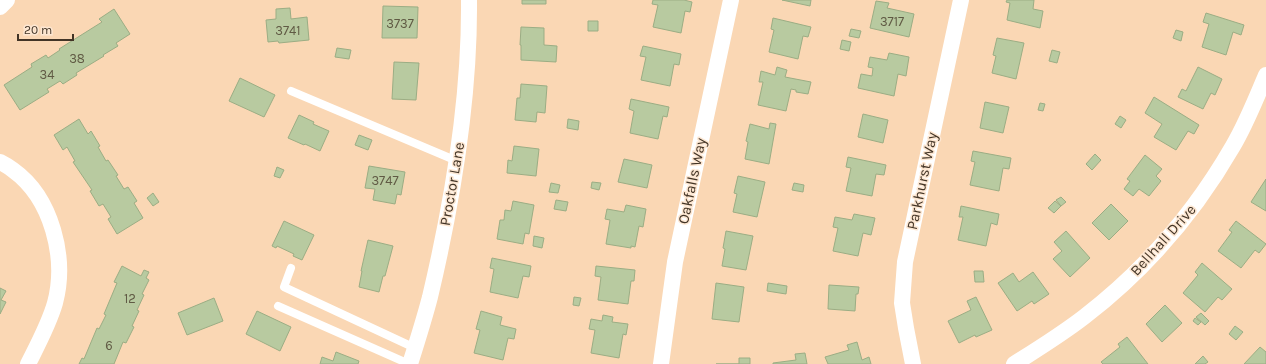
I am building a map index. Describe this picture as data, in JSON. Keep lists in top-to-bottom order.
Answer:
{
  "streets": {
    "street": [
      "Oakfalls Way",
      "Parkhurst Way",
      "Proctor Lane",
      "Bellhall Drive"
    ]
  },
  "house_numbers": [
    "3717",
    "3737",
    "3741",
    "38",
    "34",
    "3747",
    "12",
    "6"
  ],
  "scale_bar": "20 m"
}
